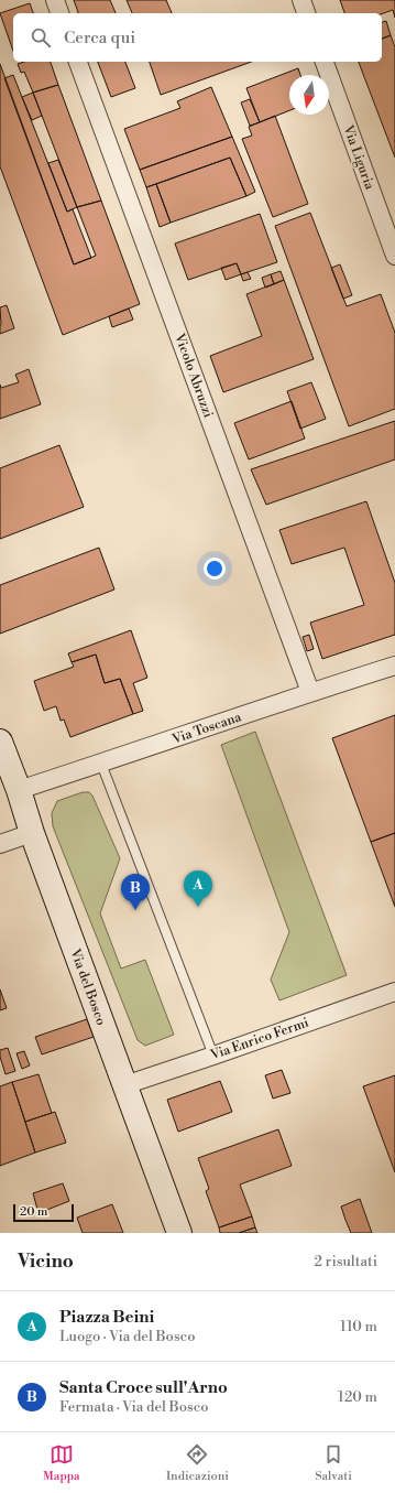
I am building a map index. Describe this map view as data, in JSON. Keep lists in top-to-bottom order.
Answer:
{
  "streets": {
    "street": [
      "Via Liguria",
      "Vicolo Abruzzi",
      "Via Toscana",
      "Via del Bosco",
      "Via Enrico Fermi"
    ]
  },
  "crossings": [
    ["Vicolo Abruzzi", "Via Toscana"],
    ["Via Toscana", "Via del Bosco"],
    ["Via del Bosco", "Via Enrico Fermi"]
  ],
  "scale_bar": "20 m",
  "north": "bottom",
  "page": {
    "search": "Cerca qui",
    "pins": ["A", "B"],
    "scale": "20 m",
    "heading": ["Vicino", "2 risultati"],
    "list": [
      {
        "mark": "A",
        "name": "Piazza Beini",
        "note": "Luogo · Via del Bosco",
        "value": "110 m"
      },
      {
        "mark": "B",
        "name": "Santa Croce sull'Arno",
        "note": "Fermata · Via del Bosco",
        "value": "120 m"
      }
    ],
    "nav": ["Mappa", "Indicazioni", "Salvati"]
  }
}
